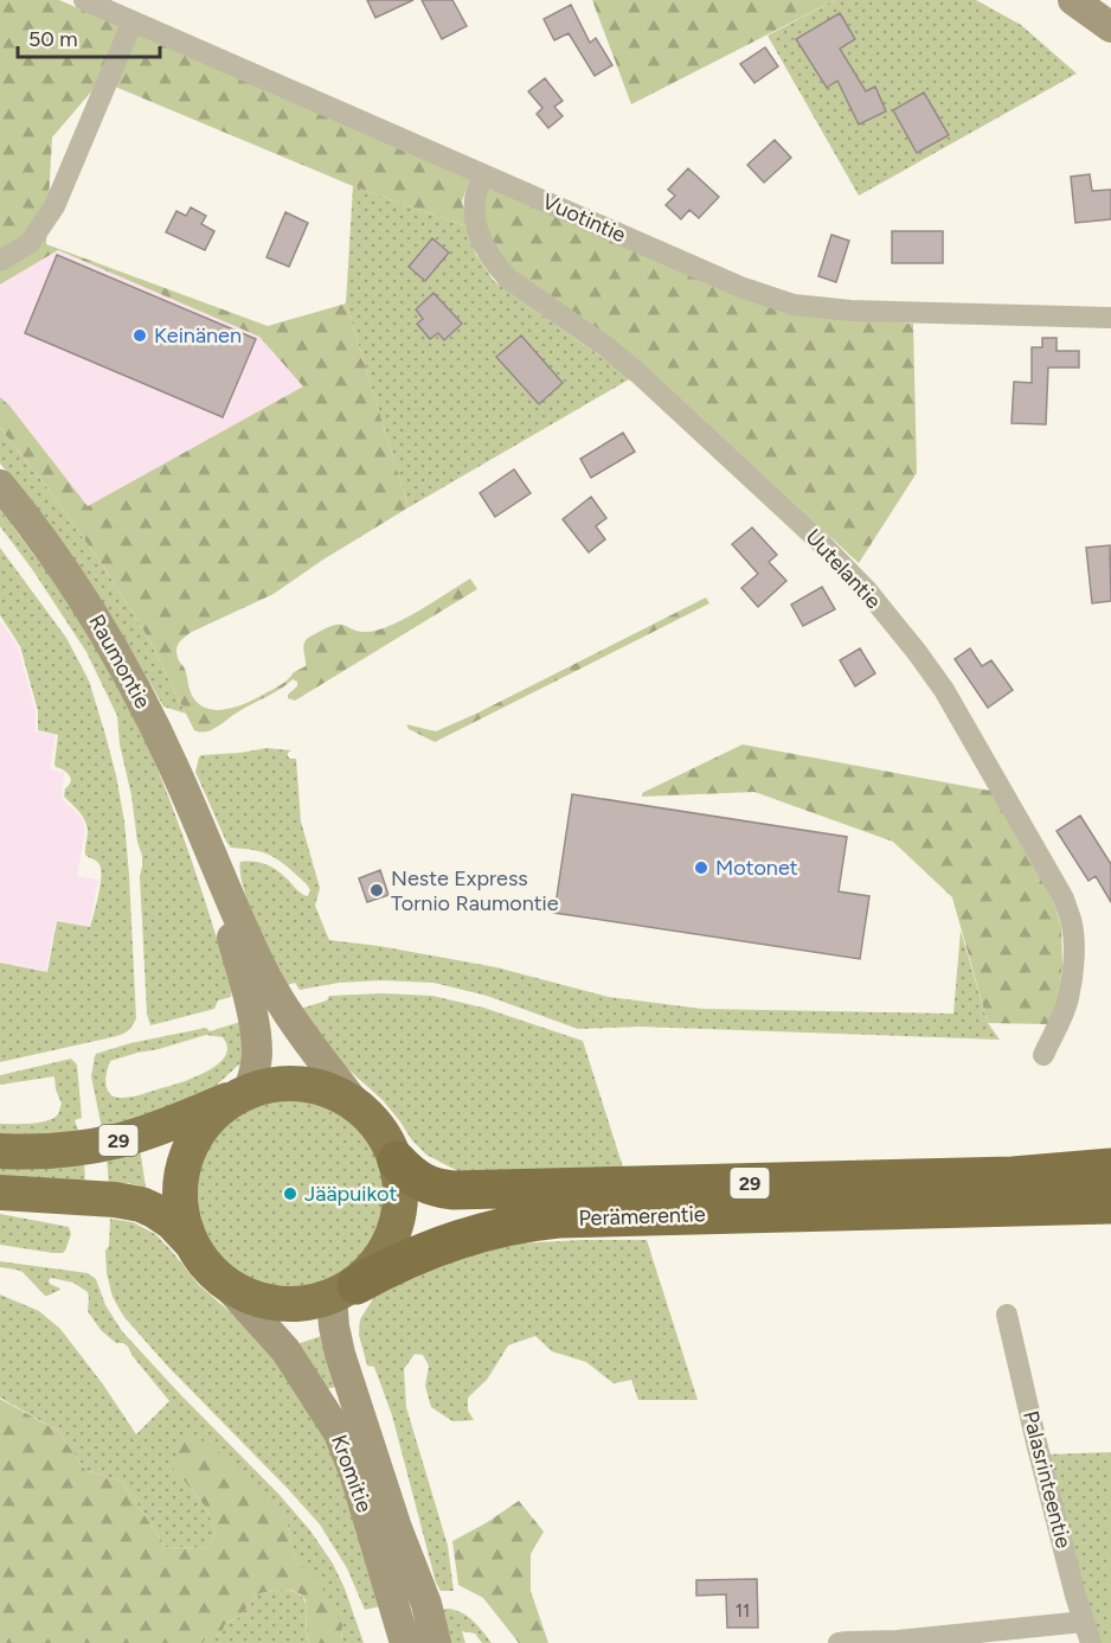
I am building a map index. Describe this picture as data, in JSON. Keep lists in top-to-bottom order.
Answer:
{
  "streets": {
    "highway": ["29", "Perämerentie"],
    "main road": ["Raumontie", "Kromitie"],
    "street": ["Vuotintie", "Uutelantie", "Palasrinteentie"]
  },
  "crossings": [
    ["Vuotintie", "Uutelantie"],
    ["Raumontie", "29"],
    ["Raumontie", "Perämerentie"],
    ["Raumontie", "Kromitie"],
    ["29", "Perämerentie"],
    ["29", "Kromitie"],
    ["Perämerentie", "Kromitie"]
  ],
  "places": [
    "Keinänen",
    "Motonet",
    "Neste Express Tornio Raumontie",
    "Jääpuikot"
  ],
  "house_numbers": ["11"],
  "scale_bar": "50 m"
}
